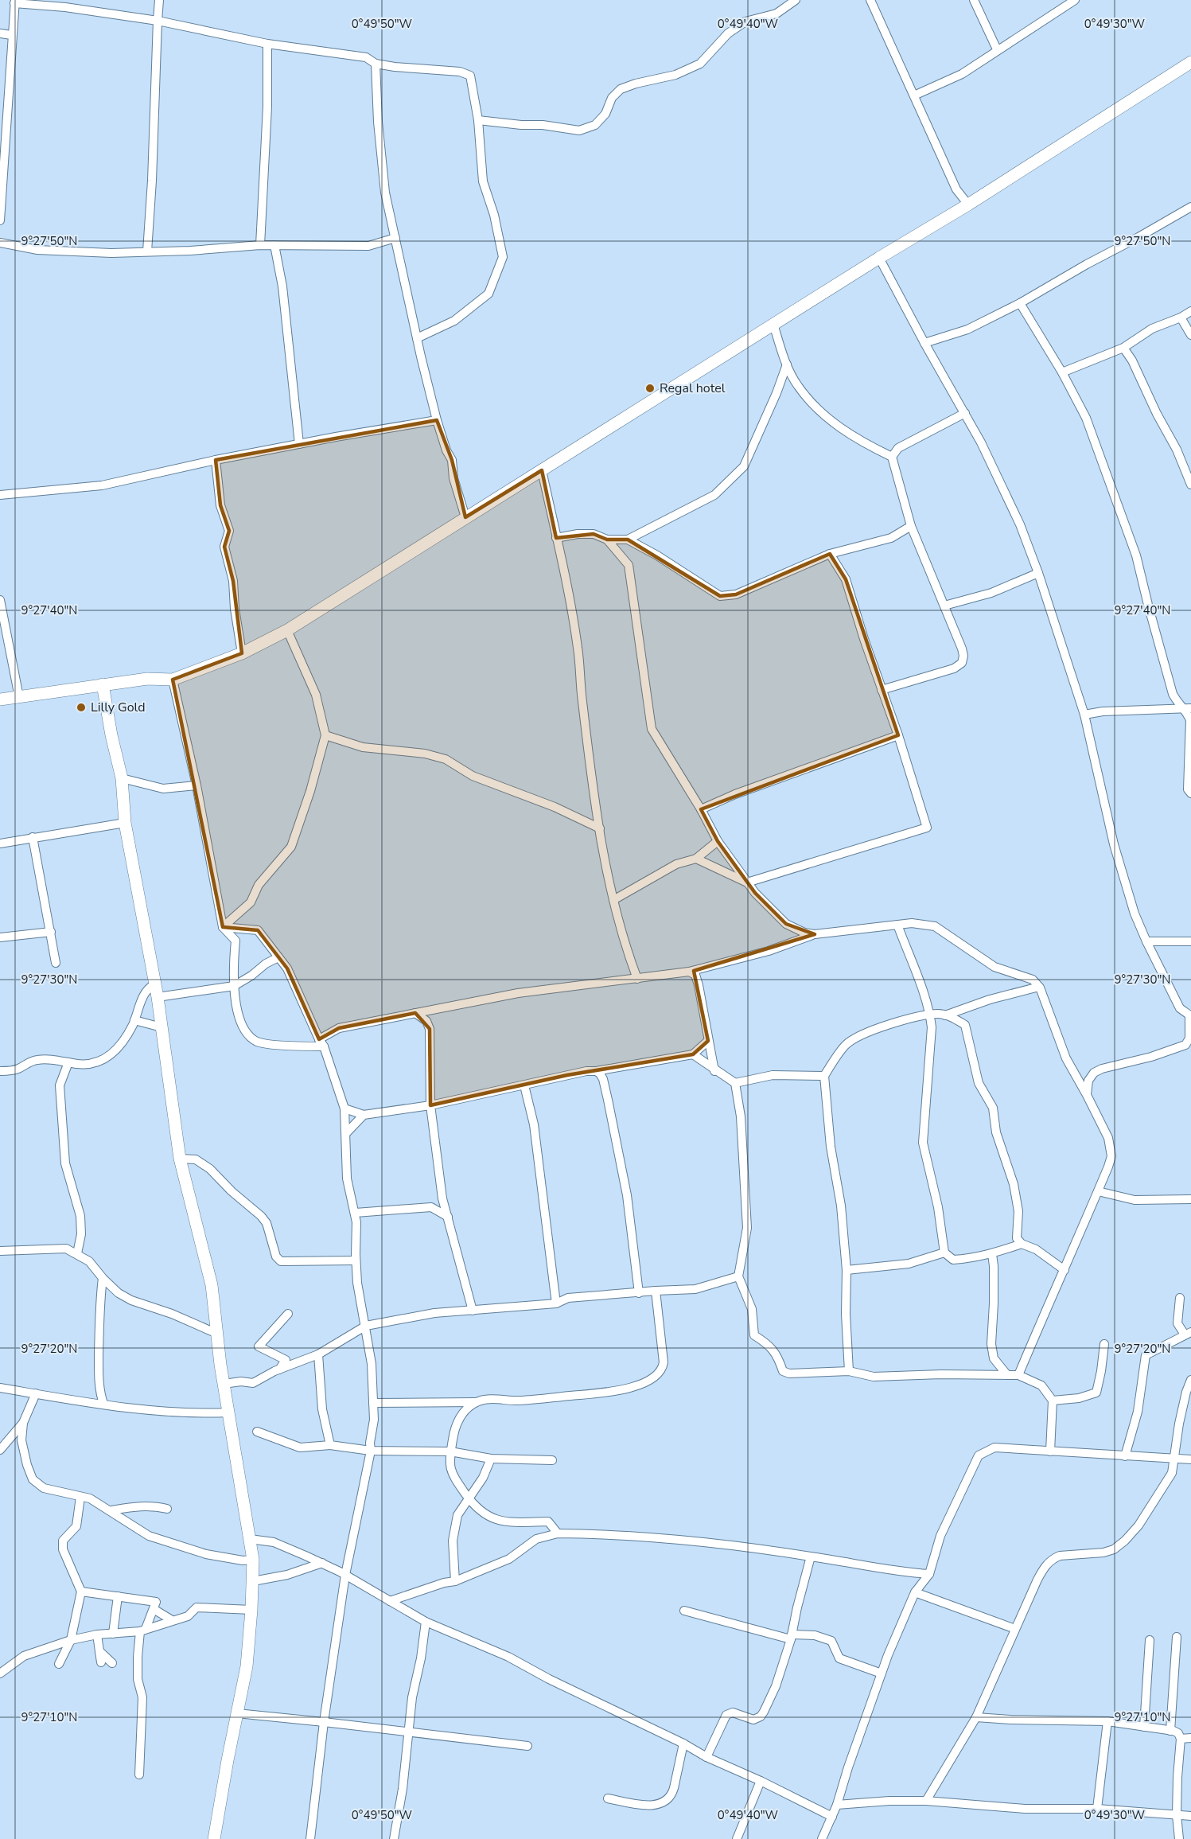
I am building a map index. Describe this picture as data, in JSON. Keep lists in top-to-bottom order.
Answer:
{
  "places": ["Regal hotel", "Lilly Gold"],
  "coordinates": [
    "0°49'50\"W",
    "0°49'40\"W",
    "0°49'30\"W",
    "9°27'50\"N",
    "9°27'40\"N",
    "9°27'30\"N",
    "9°27'20\"N",
    "9°27'10\"N"
  ]
}
